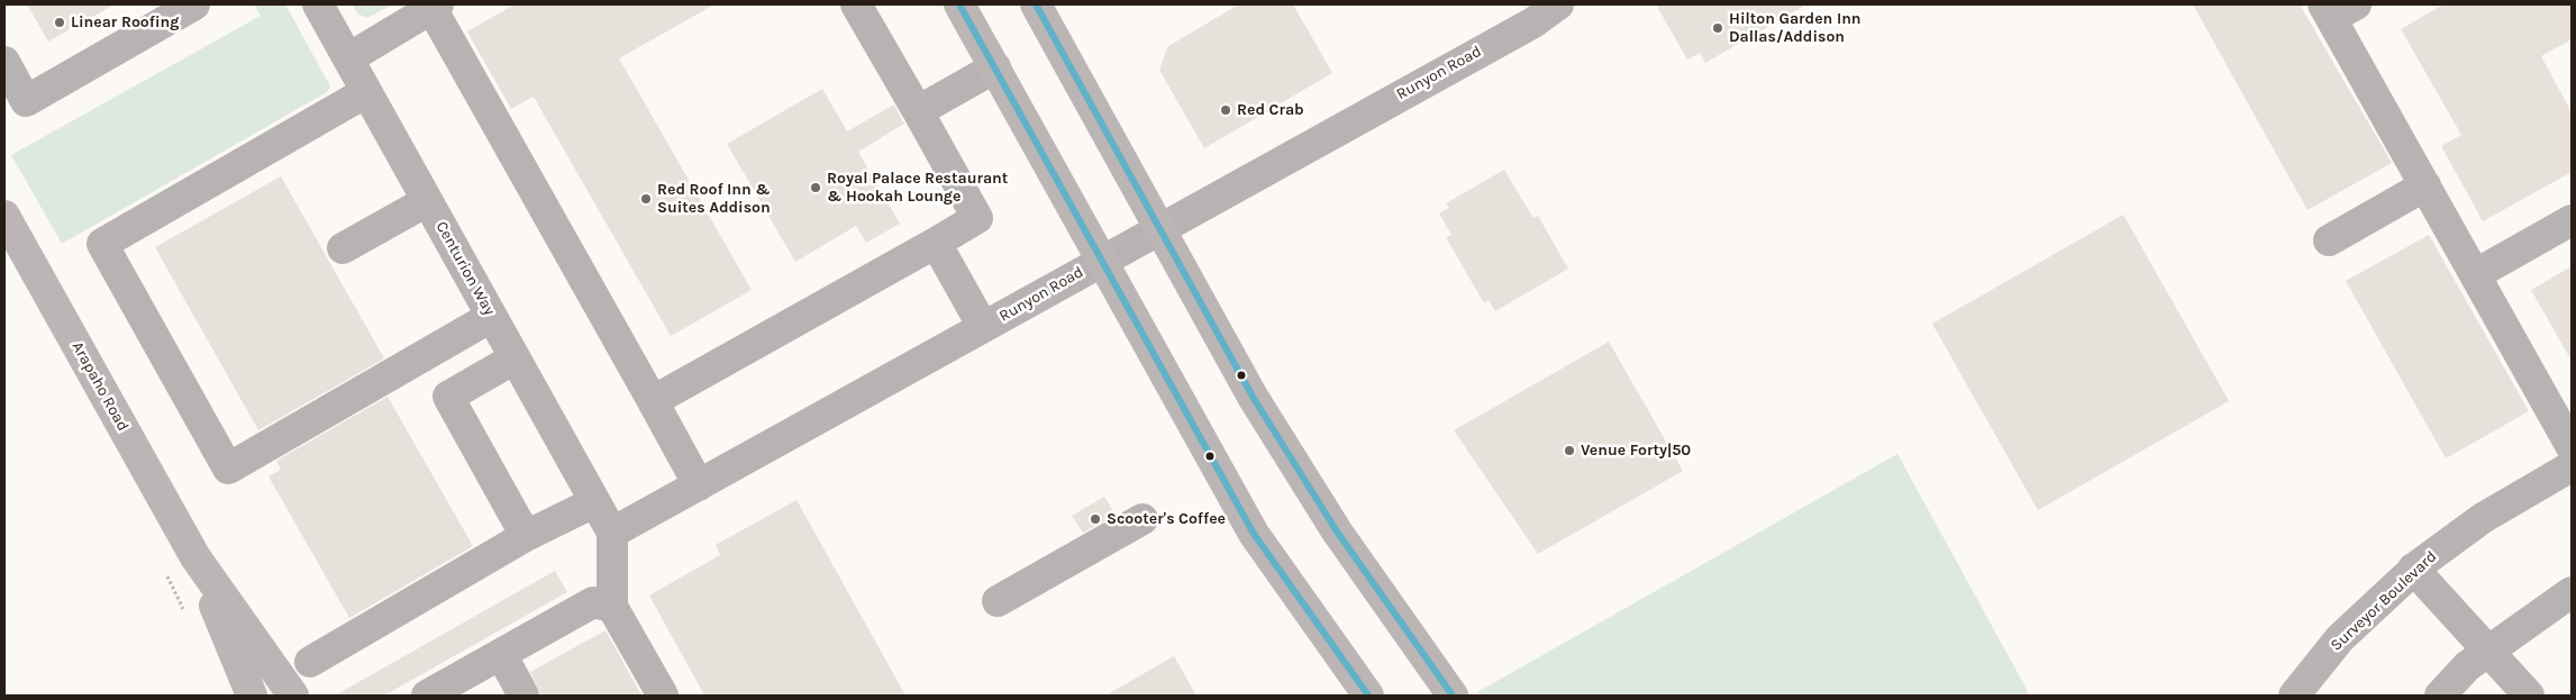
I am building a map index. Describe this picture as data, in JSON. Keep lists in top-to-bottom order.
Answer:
{
  "streets": {
    "main road": ["Arapaho Road"],
    "street": ["Runyon Road", "Centurion Way", "Surveyor Boulevard"]
  },
  "crossings": [
    ["Runyon Road", "Centurion Way"]
  ],
  "places": [
    "Linear Roofing",
    "Hilton Garden Inn Dallas/Addison",
    "Red Crab",
    "Royal Palace Restaurant & Hookah Lounge",
    "Red Roof Inn & Suites Addison",
    "Venue Forty|50",
    "Scooter's Coffee"
  ]
}
